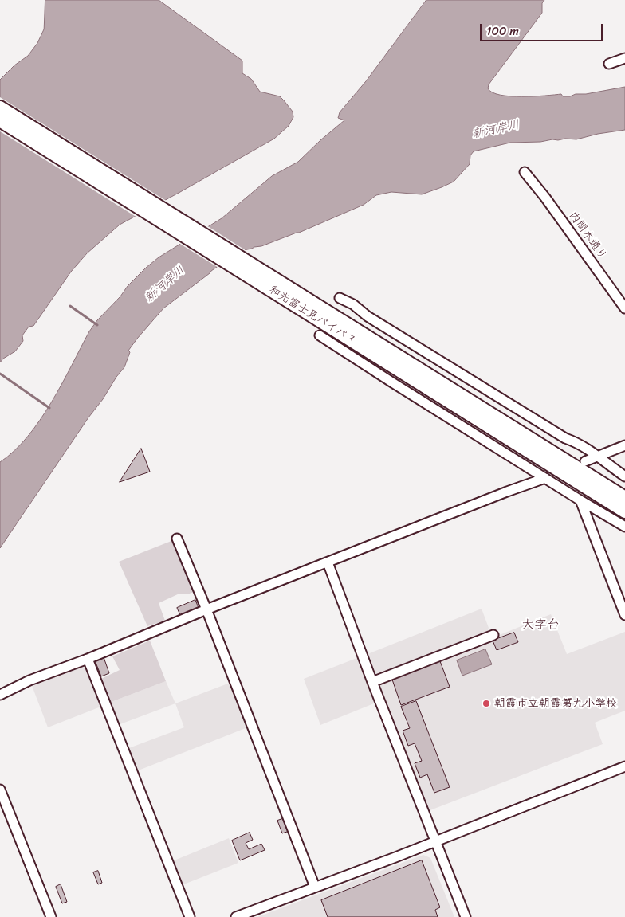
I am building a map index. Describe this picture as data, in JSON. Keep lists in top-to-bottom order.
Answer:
{
  "streets": {
    "highway": ["和光富士見バイパス"],
    "street": ["内間木通り"]
  },
  "districts": ["大字台"],
  "water": ["新河岸川"],
  "places": ["朝霞市立朝霞第九小学校"],
  "scale_bar": "100 m"
}
